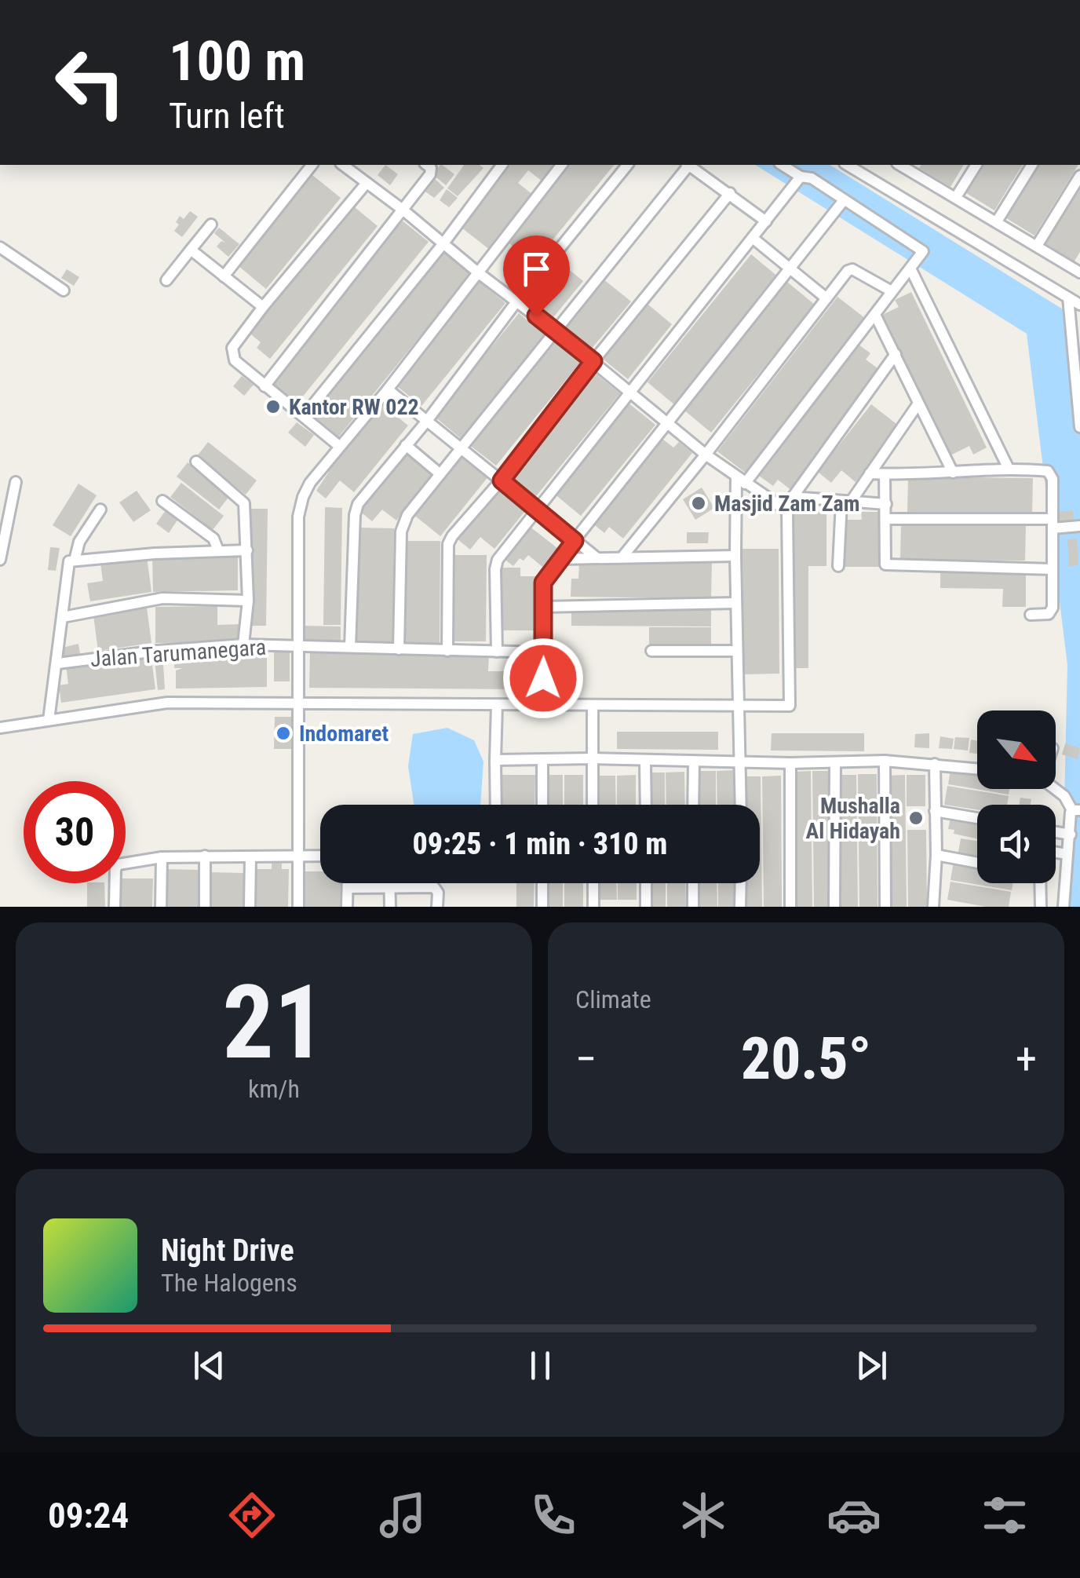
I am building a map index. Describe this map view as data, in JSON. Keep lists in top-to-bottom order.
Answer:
{
  "streets": {
    "street": ["Jalan Tarumanegara"]
  },
  "places": [
    "Kantor RW 022",
    "Masjid Zam Zam",
    "Indomaret",
    "Mushalla Al Hidayah"
  ],
  "north": "bottom right",
  "page": {
    "turn": ["100 m", "Turn left"],
    "limit": "30",
    "trip": "09:25 · 1 min · 310 m",
    "tile": [
      ["21", "km/h"],
      "Climate"
    ],
    "heat": ["−", "20.5°", "+"],
    "song": ["Night Drive", "The Halogens"],
    "tabs": "09:24"
  }
}
